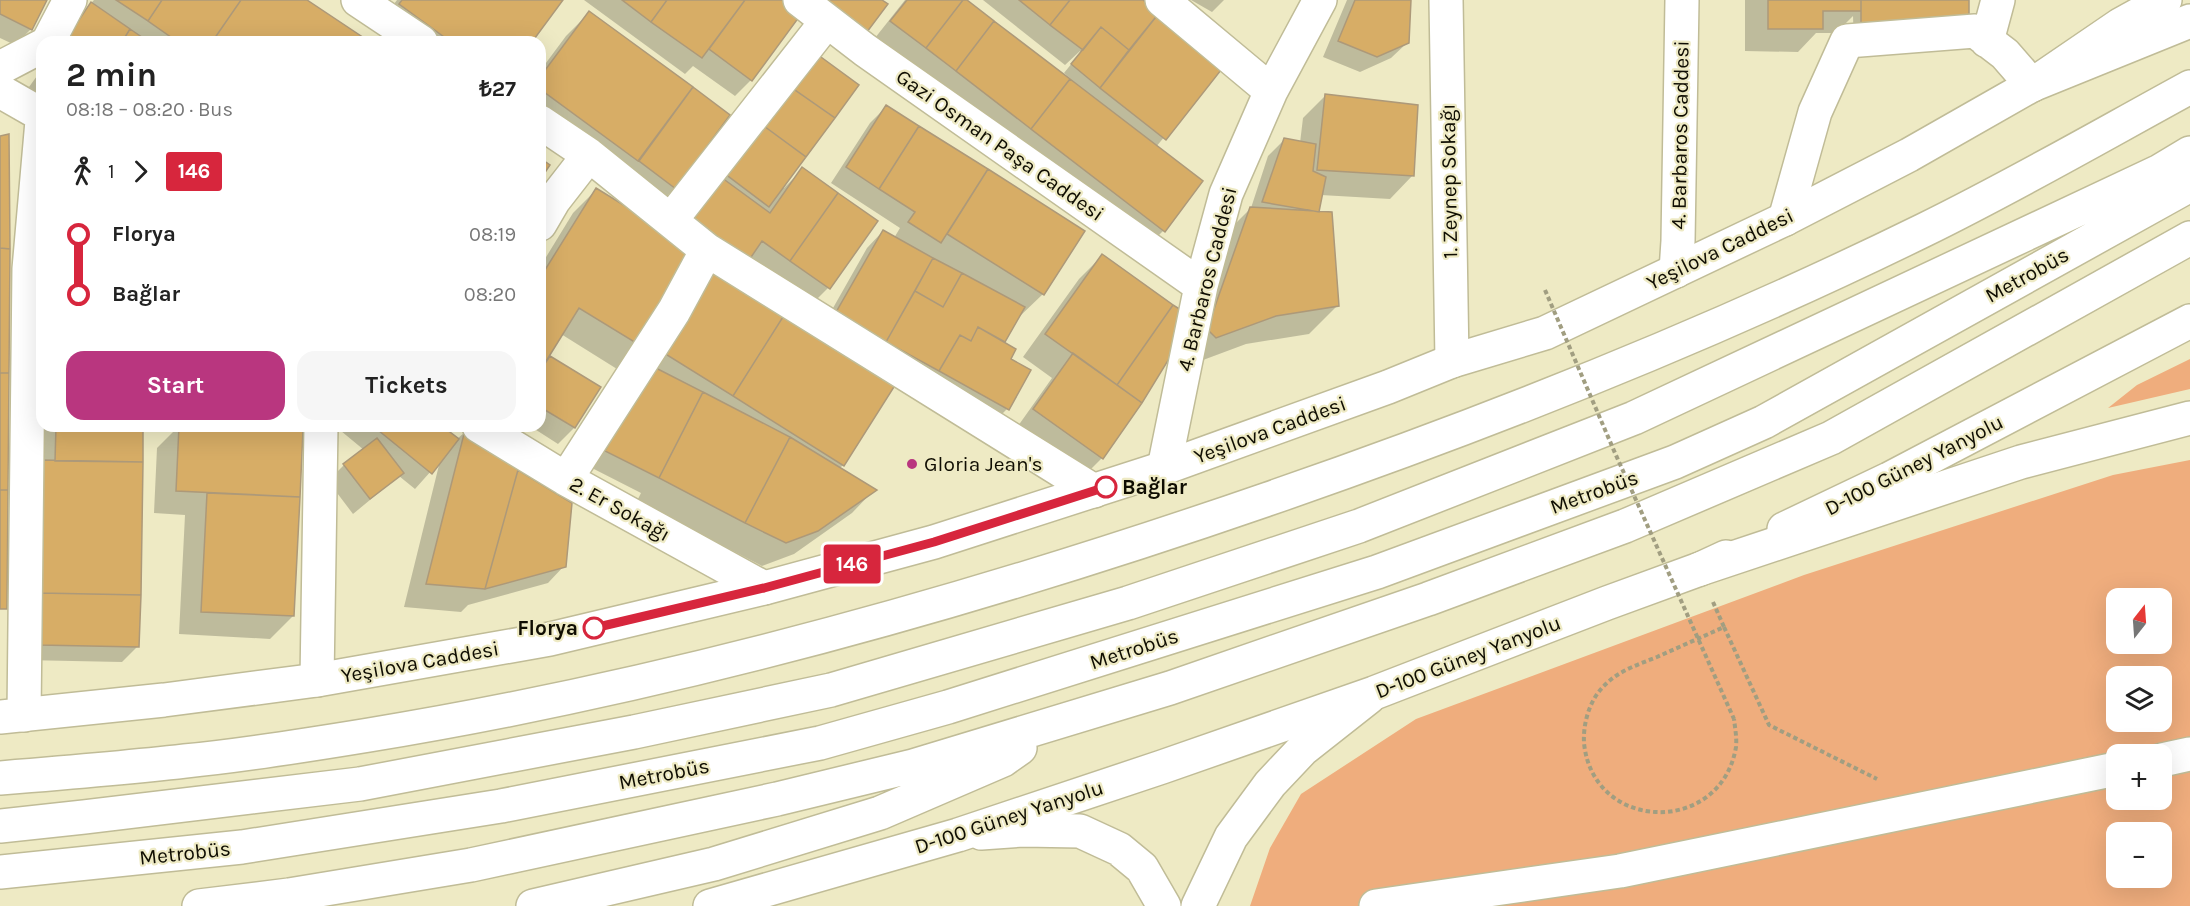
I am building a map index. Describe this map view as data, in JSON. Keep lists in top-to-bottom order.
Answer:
{
  "streets": {
    "main road": [
      "4. Barbaros Caddesi",
      "Gazi Osman Paşa Caddesi",
      "1. Zeynep Sokağı",
      "Yeşilova Caddesi",
      "Metrobüs",
      "D-100 Güney Yanyolu",
      "2. Er Sokağı"
    ]
  },
  "crossings": [
    ["4. Barbaros Caddesi", "Gazi Osman Paşa Caddesi"],
    ["4. Barbaros Caddesi", "Yeşilova Caddesi"],
    ["1. Zeynep Sokağı", "Yeşilova Caddesi"],
    ["Yeşilova Caddesi", "2. Er Sokağı"]
  ],
  "places": ["Gloria Jean's", "Bağlar", "Florya"],
  "lines": ["bus line 146"],
  "north": "top",
  "page": {
    "on_map": "146",
    "heading": ["2 min", "08:18 – 08:20 · Bus", "₺27"],
    "legs": ["1", "146"],
    "list": [
      {
        "name": "Florya",
        "value": "08:19"
      },
      {
        "name": "Bağlar",
        "value": "08:20"
      }
    ],
    "buttons": ["Start", "Tickets"],
    "map_buttons": ["+", "−"]
  }
}
